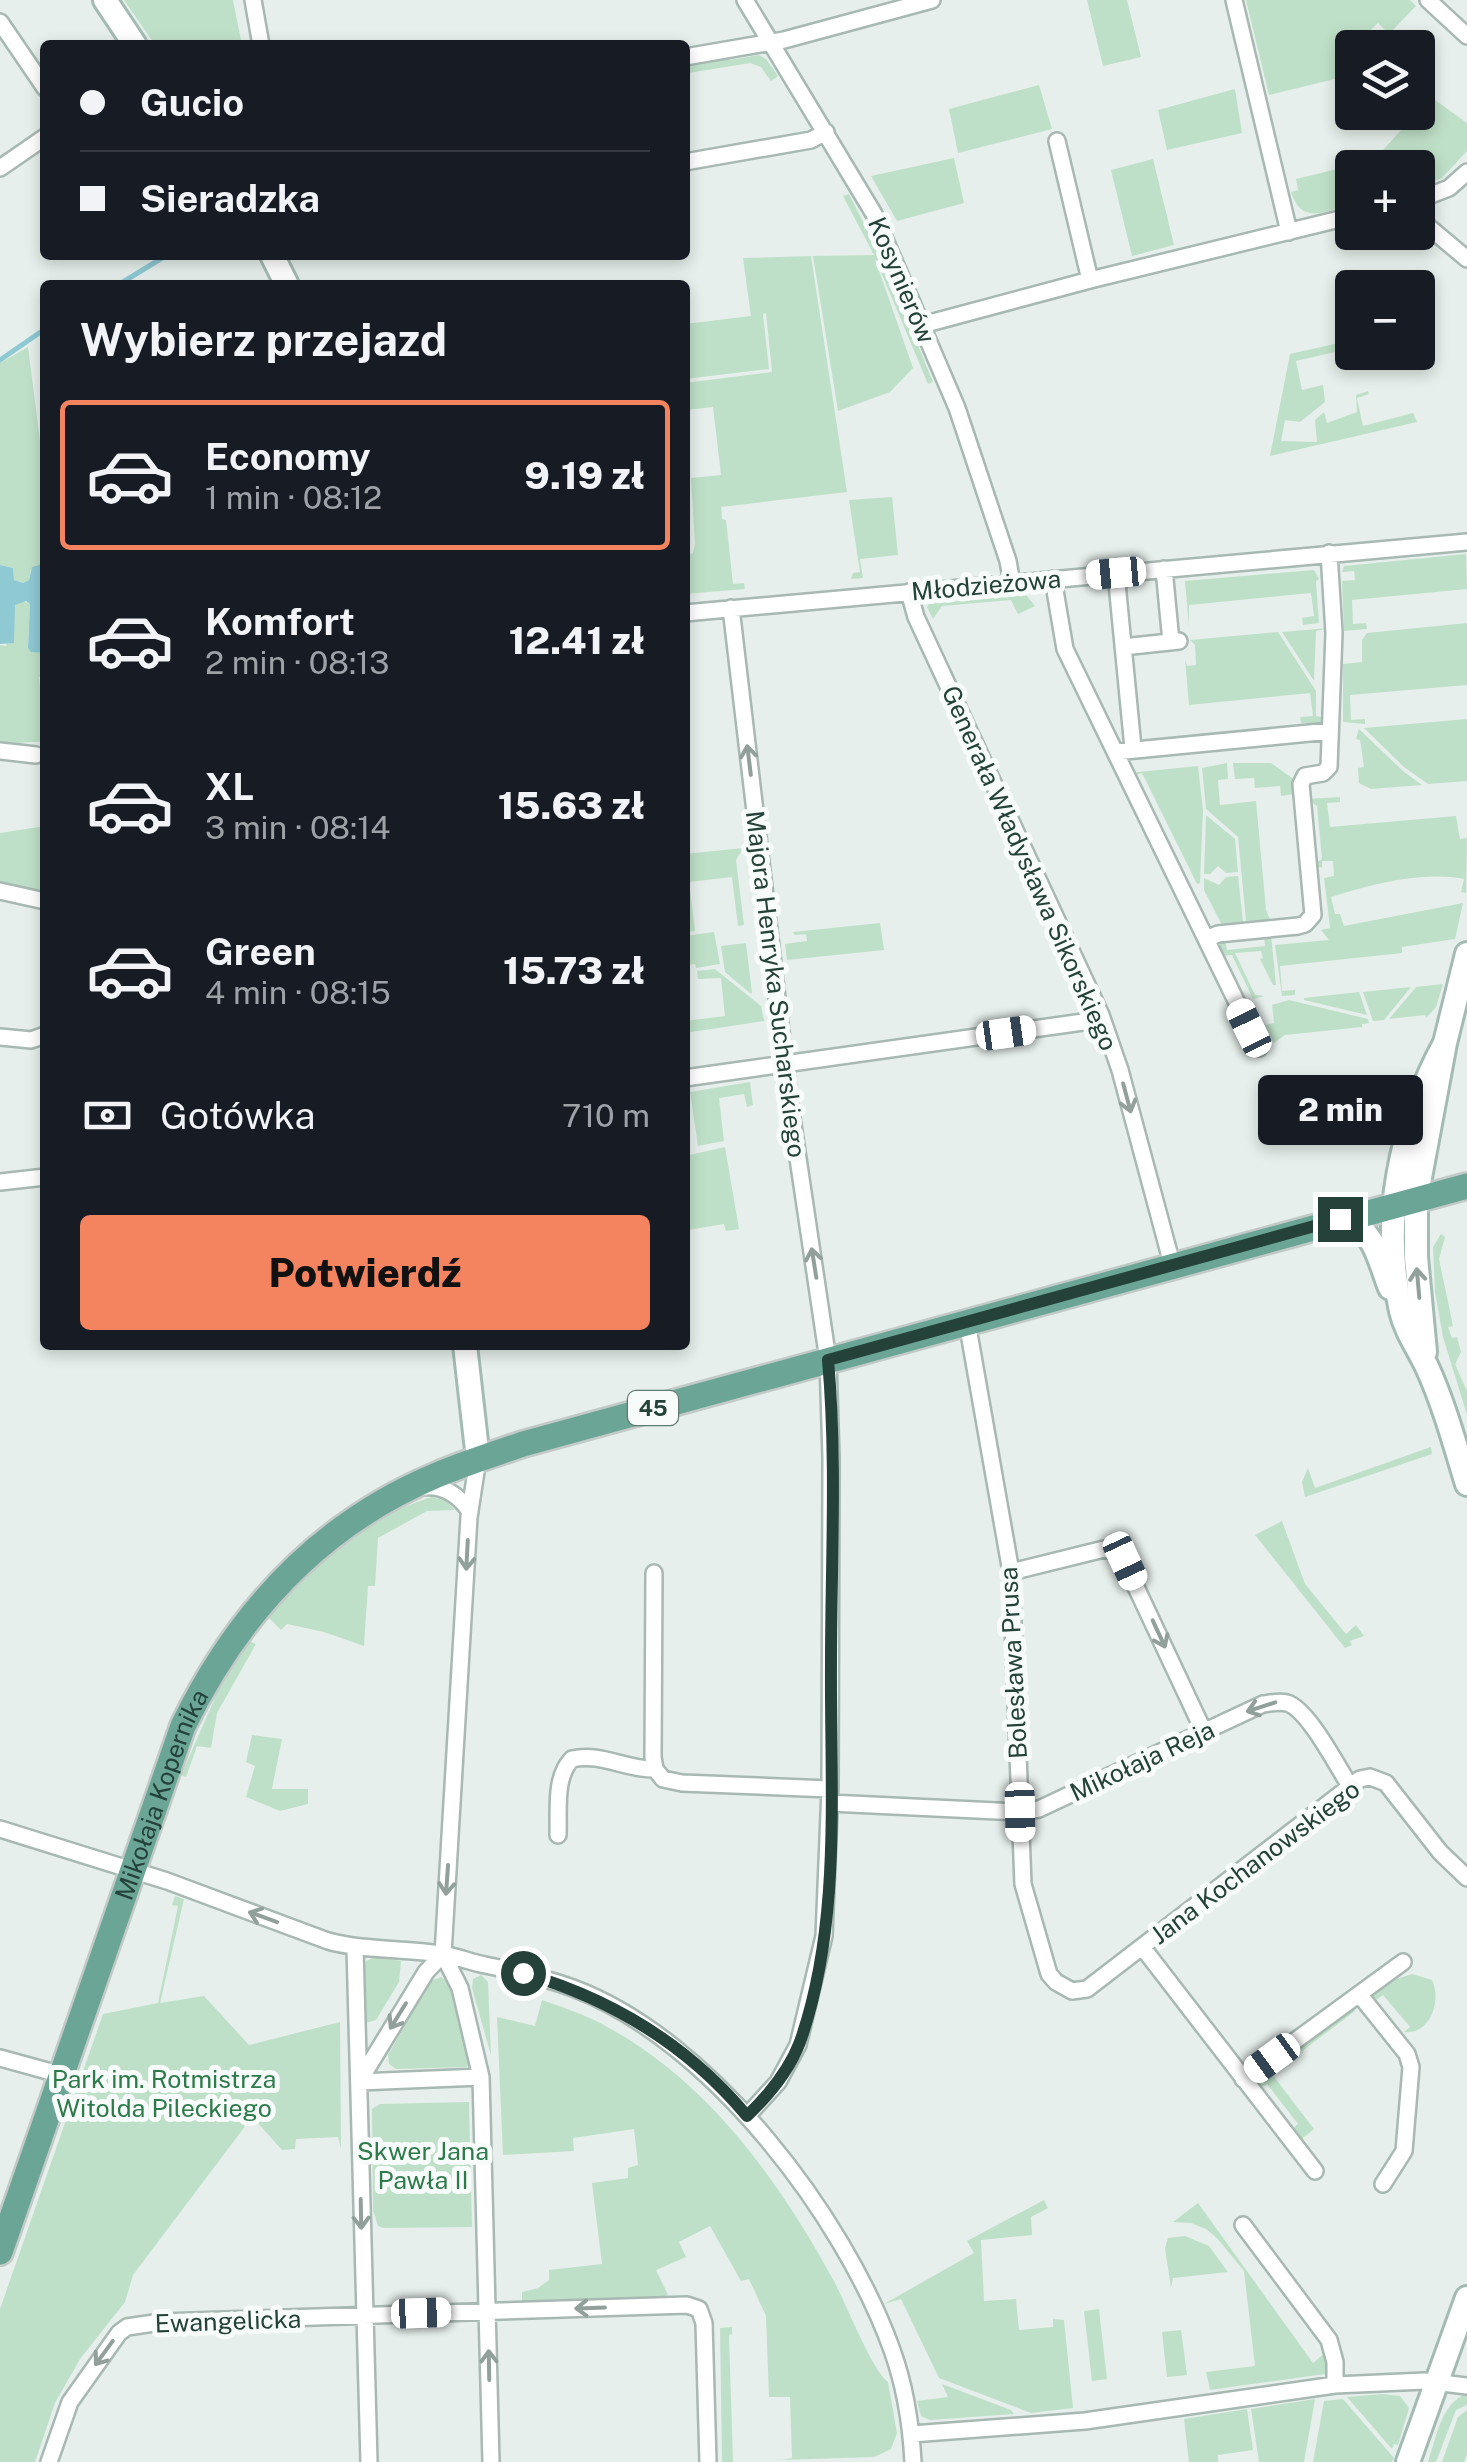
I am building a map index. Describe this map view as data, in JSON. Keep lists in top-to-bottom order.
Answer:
{
  "streets": {
    "main road": ["45", "Mikołaja Kopernika"],
    "street": [
      "Kosynierów",
      "Młodzieżowa",
      "Generała Władysława Sikorskiego",
      "Majora Henryka Sucharskiego",
      "Bolesława Prusa",
      "Mikołaja Reja",
      "Jana Kochanowskiego",
      "Ewangelicka"
    ]
  },
  "crossings": [
    ["Kosynierów", "Młodzieżowa"],
    ["Młodzieżowa", "Generała Władysława Sikorskiego"],
    ["Młodzieżowa", "Majora Henryka Sucharskiego"],
    ["Generała Władysława Sikorskiego", "45"],
    ["Majora Henryka Sucharskiego", "45"],
    ["Majora Henryka Sucharskiego", "Mikołaja Reja"],
    ["45", "Bolesława Prusa"],
    ["45", "Mikołaja Kopernika"],
    ["Bolesława Prusa", "Mikołaja Reja"],
    ["Bolesława Prusa", "Jana Kochanowskiego"],
    ["Mikołaja Reja", "Jana Kochanowskiego"]
  ],
  "one_way": ["Generała Władysława Sikorskiego", "Majora Henryka Sucharskiego"],
  "parks": ["Park im. Rotmistrza Witolda Pileckiego", "Skwer Jana Pawła II"],
  "page": {
    "map_buttons": ["+", "−"],
    "banner": ["Gucio", "Sieradzka"],
    "heading": "Wybierz przejazd",
    "list": [
      {
        "name": "Economy",
        "note": "1 min · 08:12",
        "value": "9.19 zł"
      },
      {
        "name": "Komfort",
        "note": "2 min · 08:13",
        "value": "12.41 zł"
      },
      {
        "name": "XL",
        "note": "3 min · 08:14",
        "value": "15.63 zł"
      },
      {
        "name": "Green",
        "note": "4 min · 08:15",
        "value": "15.73 zł"
      }
    ],
    "pay": ["Gotówka", "710 m"],
    "bubble": "2 min",
    "buttons": "Potwierdź"
  }
}
